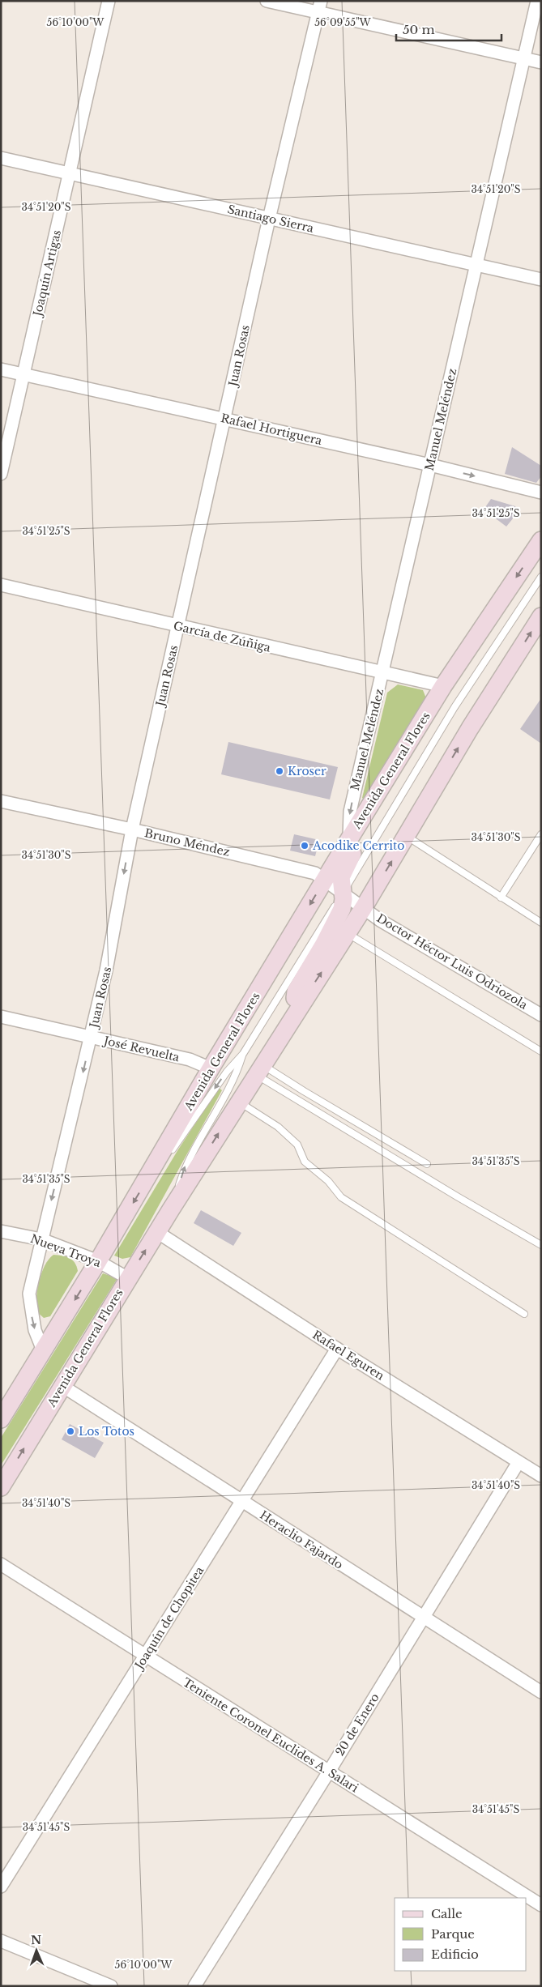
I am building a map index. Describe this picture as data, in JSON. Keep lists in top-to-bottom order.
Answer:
{
  "streets": {
    "main road": ["Avenida General Flores"],
    "street": [
      "Santiago Sierra",
      "Joaquín Artigas",
      "Juan Rosas",
      "Manuel Meléndez",
      "Rafael Hortiguera",
      "García de Zúñiga",
      "Bruno Méndez",
      "Doctor Héctor Luis Odriozola",
      "José Revuelta",
      "Nueva Troya",
      "Rafael Eguren",
      "Heraclio Fajardo",
      "Joaquín de Chopitea",
      "20 de Enero",
      "Teniente Coronel Euclides A. Salari"
    ]
  },
  "crossings": [
    ["Santiago Sierra", "Joaquín Artigas"],
    ["Santiago Sierra", "Juan Rosas"],
    ["Santiago Sierra", "Manuel Meléndez"],
    ["Joaquín Artigas", "Rafael Hortiguera"],
    ["Juan Rosas", "Rafael Hortiguera"],
    ["Juan Rosas", "García de Zúñiga"],
    ["Juan Rosas", "Avenida General Flores"],
    ["Juan Rosas", "Bruno Méndez"],
    ["Juan Rosas", "José Revuelta"],
    ["Juan Rosas", "Nueva Troya"],
    ["Manuel Meléndez", "Rafael Hortiguera"],
    ["Manuel Meléndez", "García de Zúñiga"],
    ["Manuel Meléndez", "Avenida General Flores"],
    ["García de Zúñiga", "Avenida General Flores"],
    ["Avenida General Flores", "Bruno Méndez"],
    ["Avenida General Flores", "Doctor Héctor Luis Odriozola"],
    ["Avenida General Flores", "José Revuelta"],
    ["Avenida General Flores", "Nueva Troya"],
    ["Avenida General Flores", "Rafael Eguren"],
    ["Avenida General Flores", "Heraclio Fajardo"],
    ["Bruno Méndez", "Doctor Héctor Luis Odriozola"],
    ["Rafael Eguren", "Joaquín de Chopitea"],
    ["Rafael Eguren", "20 de Enero"],
    ["Heraclio Fajardo", "Joaquín de Chopitea"],
    ["Heraclio Fajardo", "20 de Enero"],
    ["Joaquín de Chopitea", "Teniente Coronel Euclides A. Salari"],
    ["20 de Enero", "Teniente Coronel Euclides A. Salari"]
  ],
  "one_way": ["Juan Rosas"],
  "places": ["Kroser", "Acodike Cerrito", "Los Totos"],
  "legend": ["Calle", "Parque", "Edificio"],
  "scale_bar": "50 m",
  "north": "top",
  "coordinates": [
    "56°10'00\"W",
    "56°09'55\"W",
    "34°51'20\"S",
    "34°51'25\"S",
    "34°51'30\"S",
    "34°51'35\"S",
    "34°51'40\"S",
    "34°51'45\"S"
  ]
}
